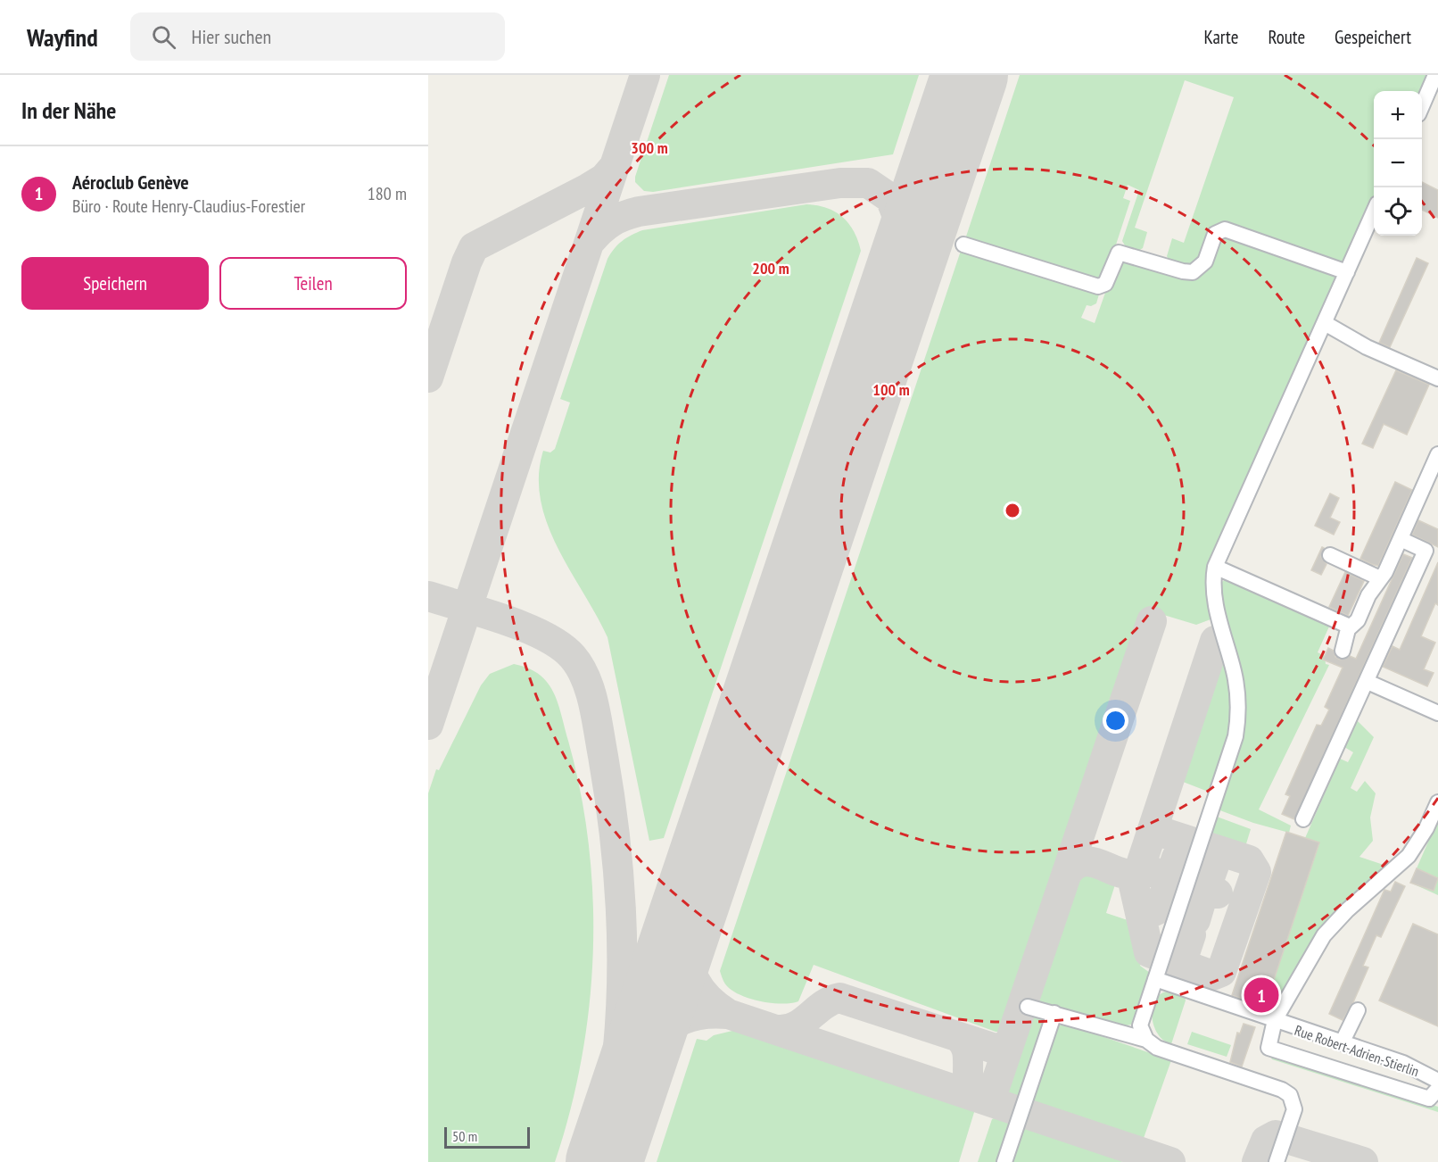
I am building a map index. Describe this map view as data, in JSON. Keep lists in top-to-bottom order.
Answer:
{
  "streets": {
    "street": ["Rue Robert-Adrien-Stierlin"]
  },
  "scale_bar": "50 m",
  "page": {
    "header": "Wayfind",
    "search": "Hier suchen",
    "nav": ["Karte", "Route", "Gespeichert"],
    "heading": "In der Nähe",
    "map_buttons": ["+", "−"],
    "list": [
      {
        "mark": "1",
        "name": "Aéroclub Genève",
        "note": "Büro · Route Henry-Claudius-Forestier",
        "value": "180 m"
      }
    ],
    "buttons": ["Speichern", "Teilen"],
    "pins": "1",
    "scale": "50 m"
  },
  "rings": ["300 m", "200 m", "100 m"]
}
